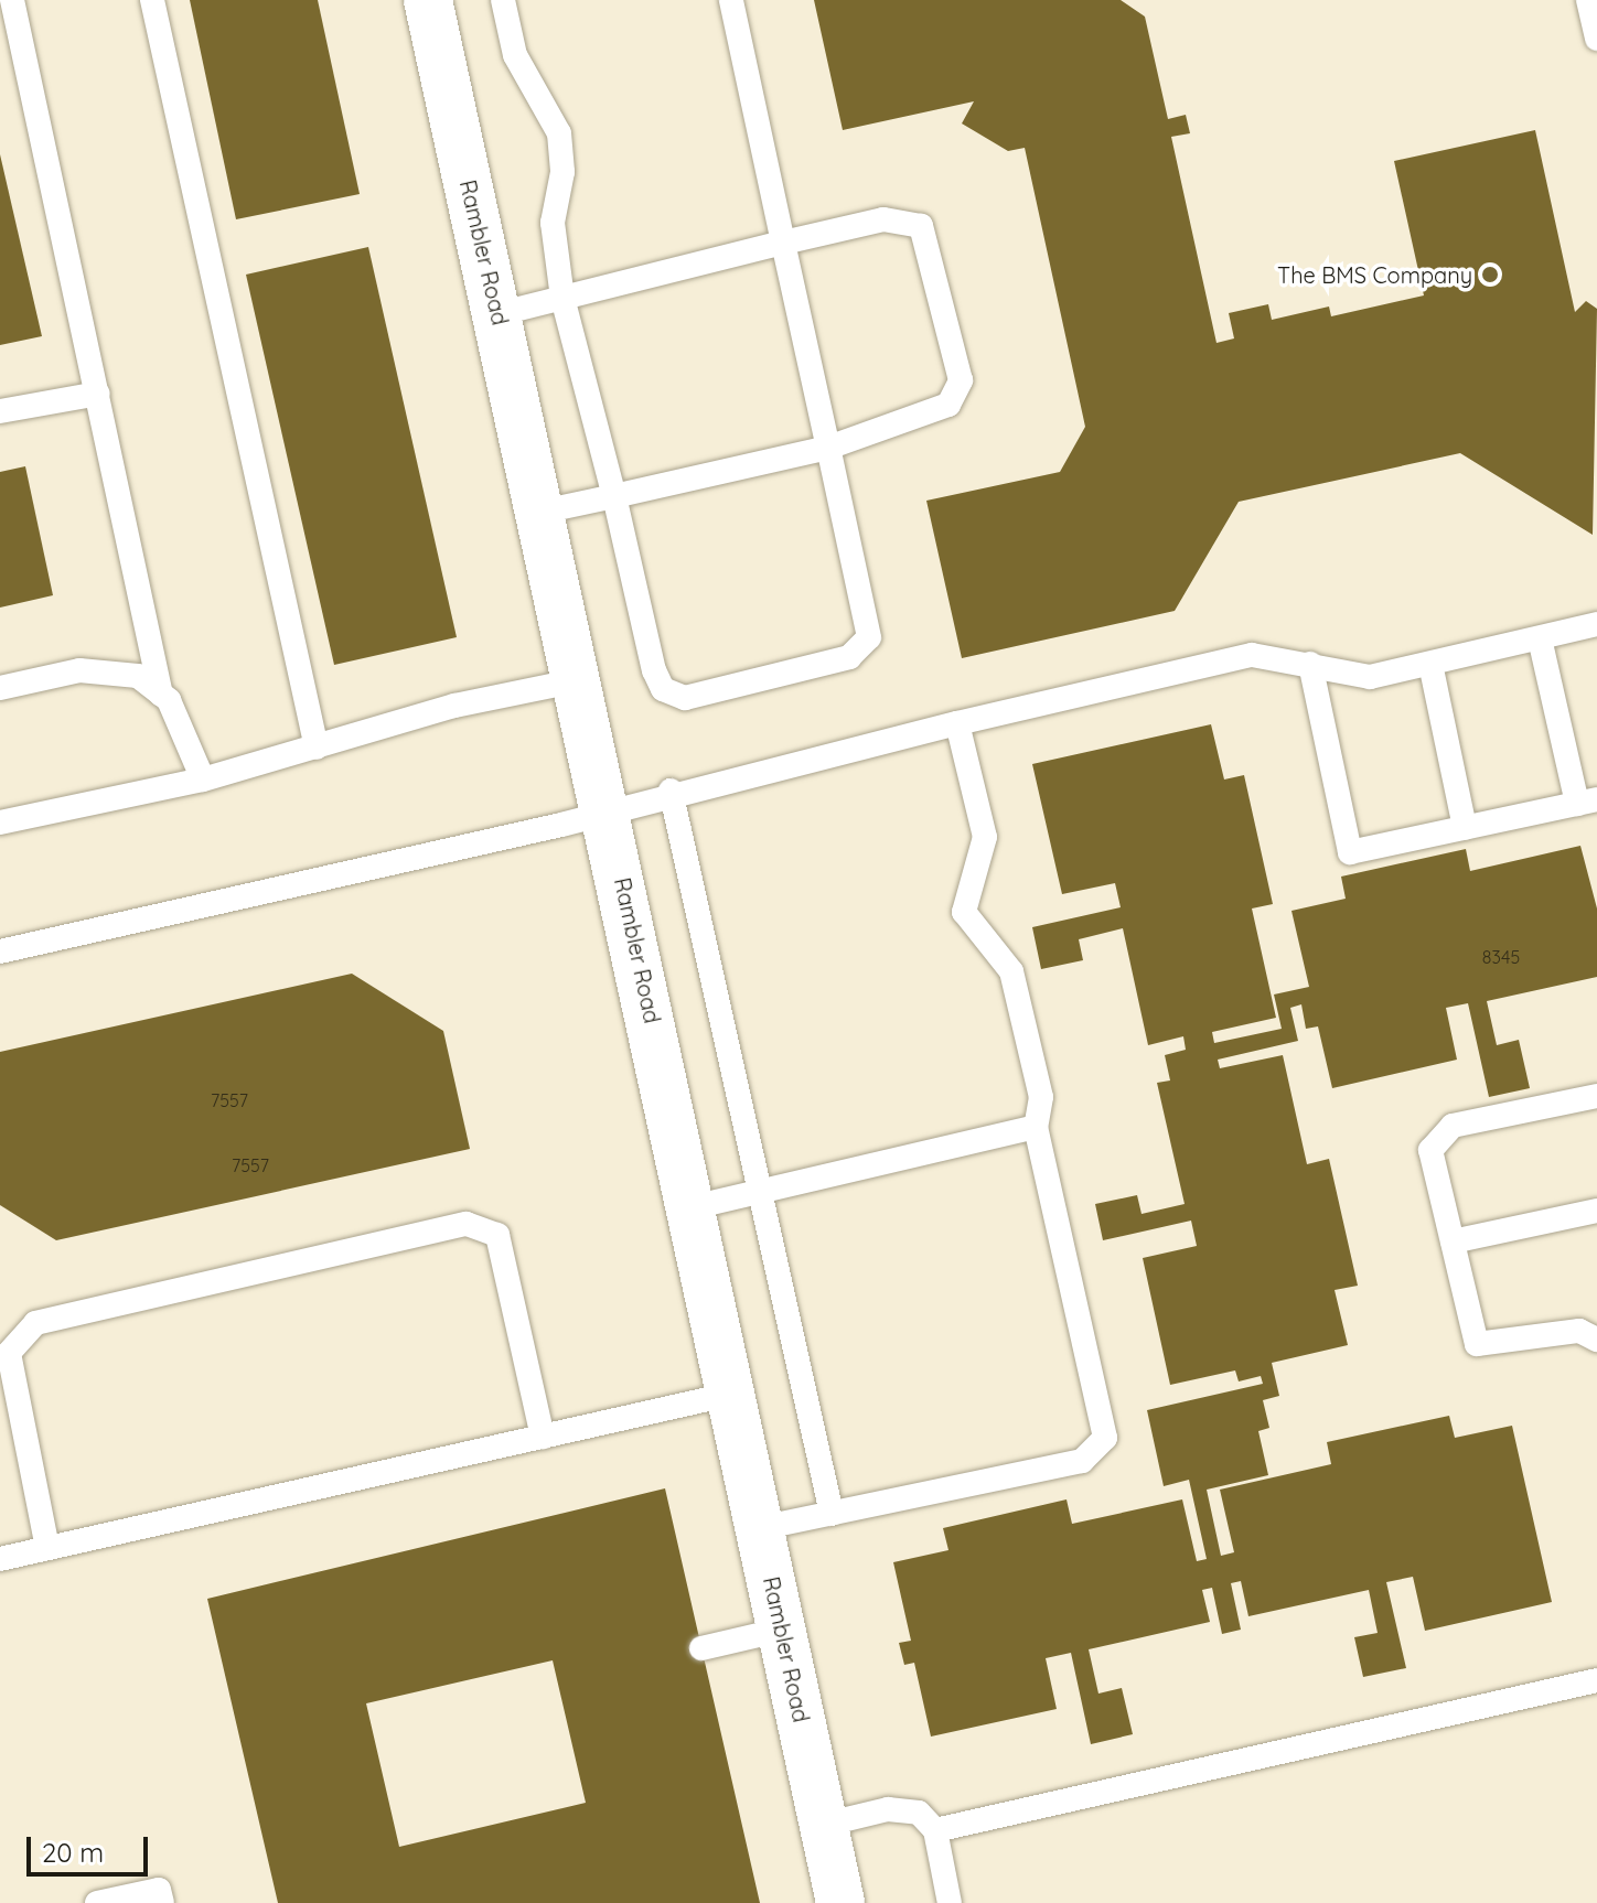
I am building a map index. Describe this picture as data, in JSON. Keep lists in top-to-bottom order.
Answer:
{
  "streets": {
    "street": ["Rambler Road"]
  },
  "places": ["The BMS Company"],
  "house_numbers": ["8345", "7557", "7557"],
  "scale_bar": "20 m"
}
